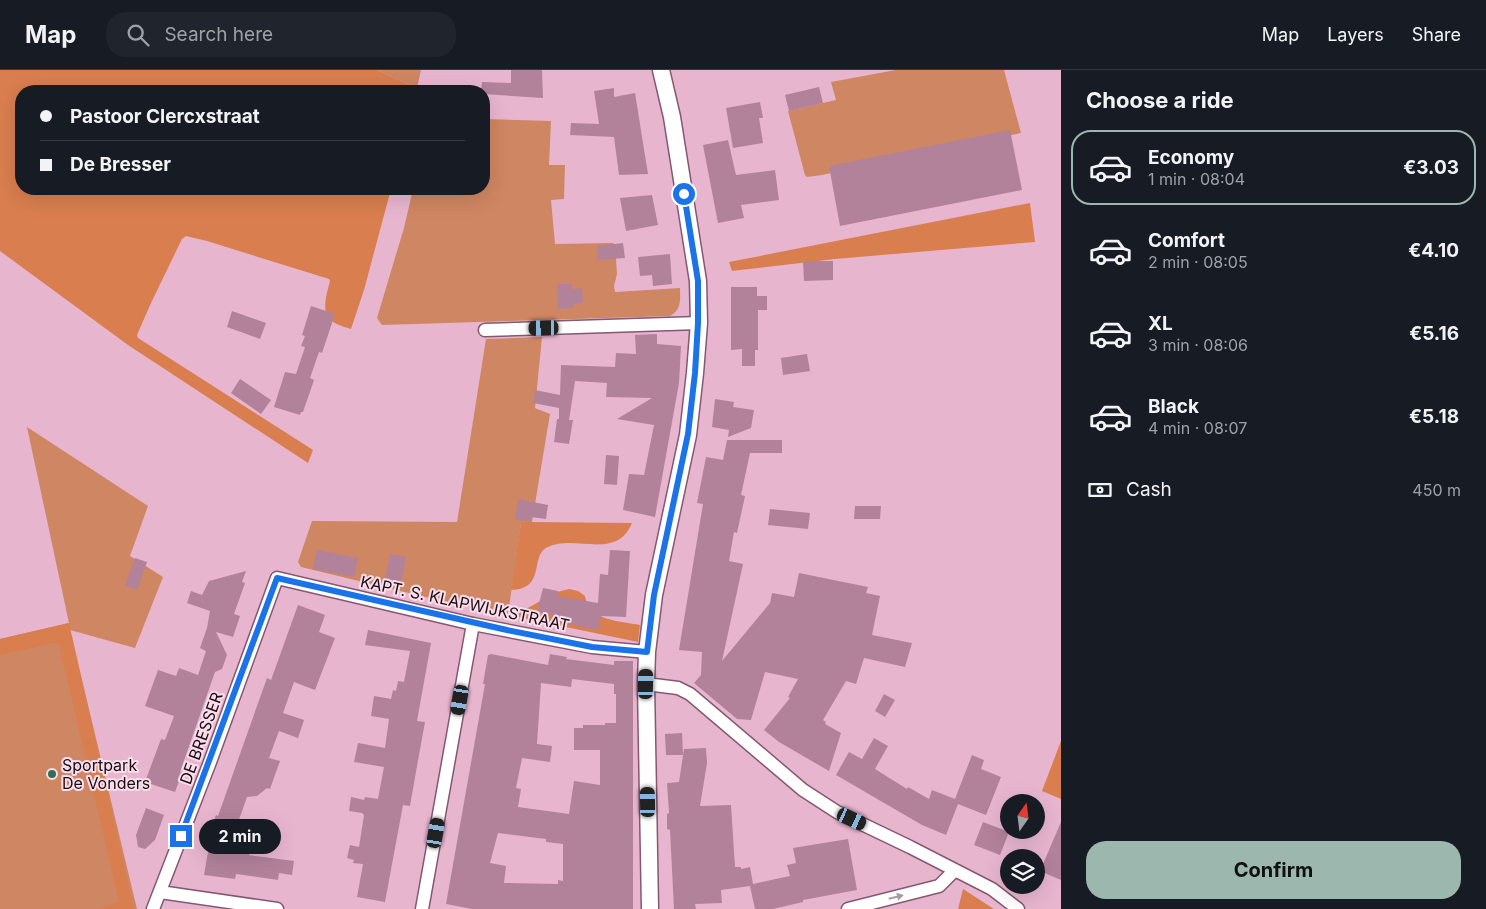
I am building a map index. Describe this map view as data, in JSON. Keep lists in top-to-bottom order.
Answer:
{
  "streets": {
    "street": ["KAPT. S. KLAPWIJKSTRAAT", "DE BRESSER"]
  },
  "crossings": [
    ["KAPT. S. KLAPWIJKSTRAAT", "DE BRESSER"]
  ],
  "places": ["Sportpark De Vonders"],
  "north": "top",
  "page": {
    "header": "Map",
    "search": "Search here",
    "nav": ["Map", "Layers", "Share"],
    "heading": "Choose a ride",
    "banner": ["Pastoor Clercxstraat", "De Bresser"],
    "list": [
      {
        "name": "Economy",
        "note": "1 min · 08:04",
        "value": "€3.03"
      },
      {
        "name": "Comfort",
        "note": "2 min · 08:05",
        "value": "€4.10"
      },
      {
        "name": "XL",
        "note": "3 min · 08:06",
        "value": "€5.16"
      },
      {
        "name": "Black",
        "note": "4 min · 08:07",
        "value": "€5.18"
      }
    ],
    "pay": ["Cash", "450 m"],
    "bubble": "2 min",
    "buttons": "Confirm"
  }
}
